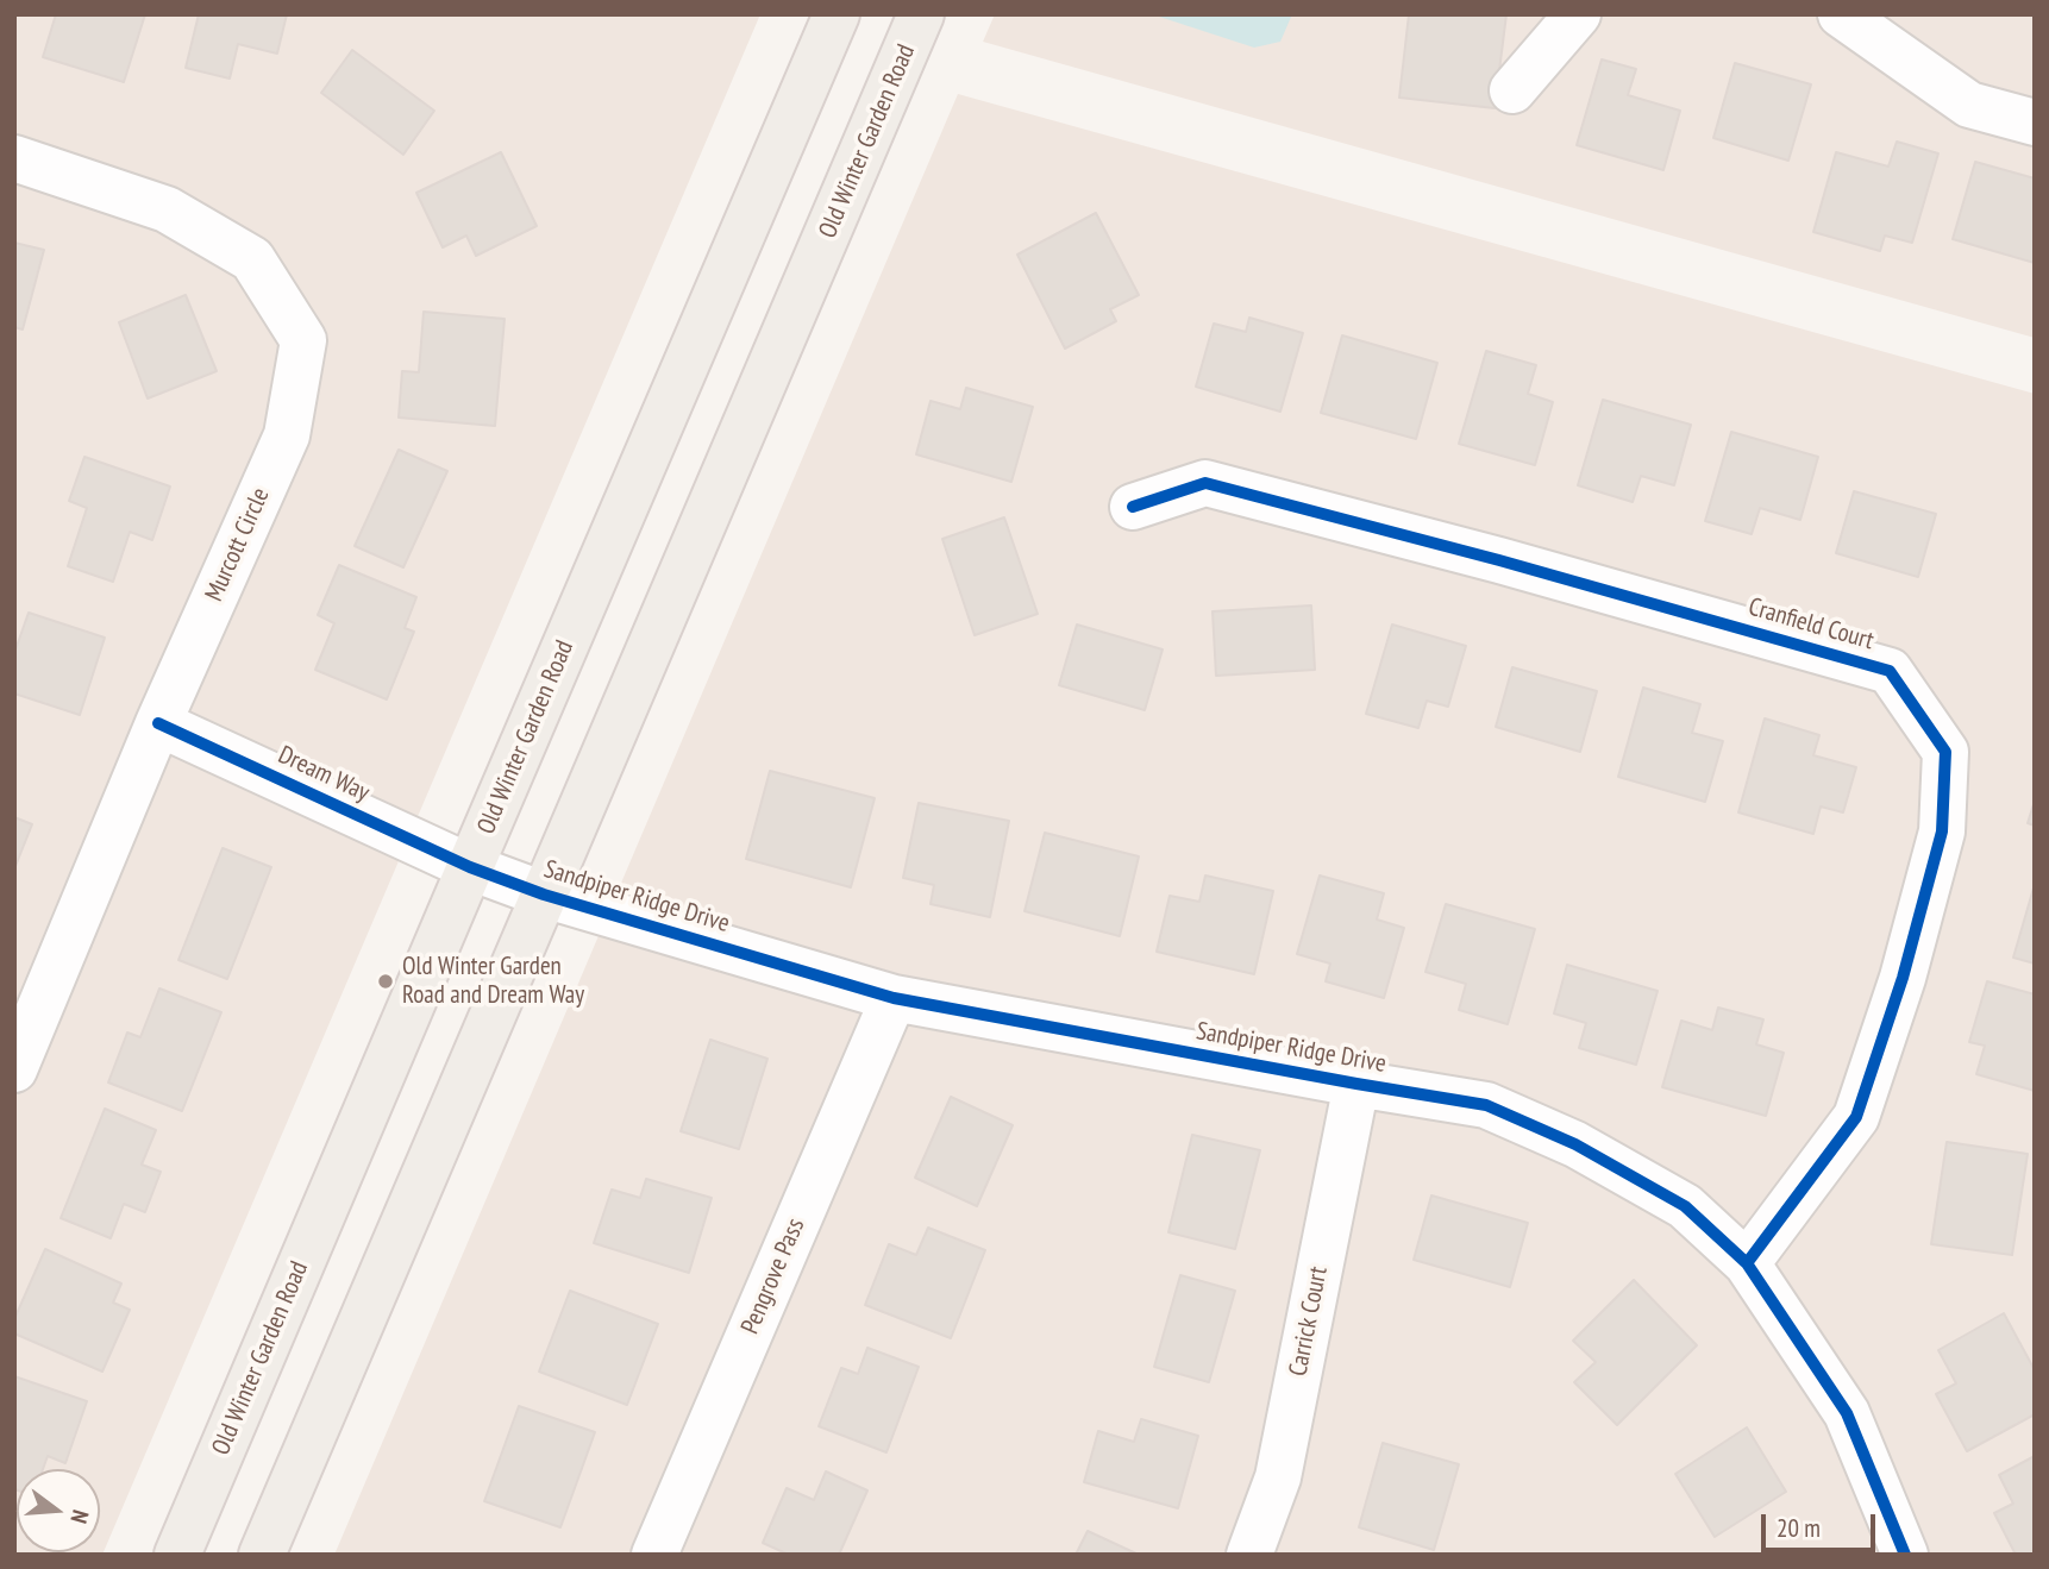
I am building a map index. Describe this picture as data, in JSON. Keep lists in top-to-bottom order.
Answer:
{
  "streets": {
    "main road": ["Old Winter Garden Road"],
    "street": [
      "Murcott Circle",
      "Cranfield Court",
      "Dream Way",
      "Sandpiper Ridge Drive",
      "Pengrove Pass",
      "Carrick Court"
    ]
  },
  "crossings": [
    ["Old Winter Garden Road", "Dream Way"],
    ["Old Winter Garden Road", "Sandpiper Ridge Drive"],
    ["Murcott Circle", "Dream Way"],
    ["Cranfield Court", "Sandpiper Ridge Drive"],
    ["Dream Way", "Sandpiper Ridge Drive"],
    ["Sandpiper Ridge Drive", "Pengrove Pass"],
    ["Sandpiper Ridge Drive", "Carrick Court"]
  ],
  "places": ["Old Winter Garden Road and Dream Way"],
  "scale_bar": "20 m",
  "north": "right"
}
